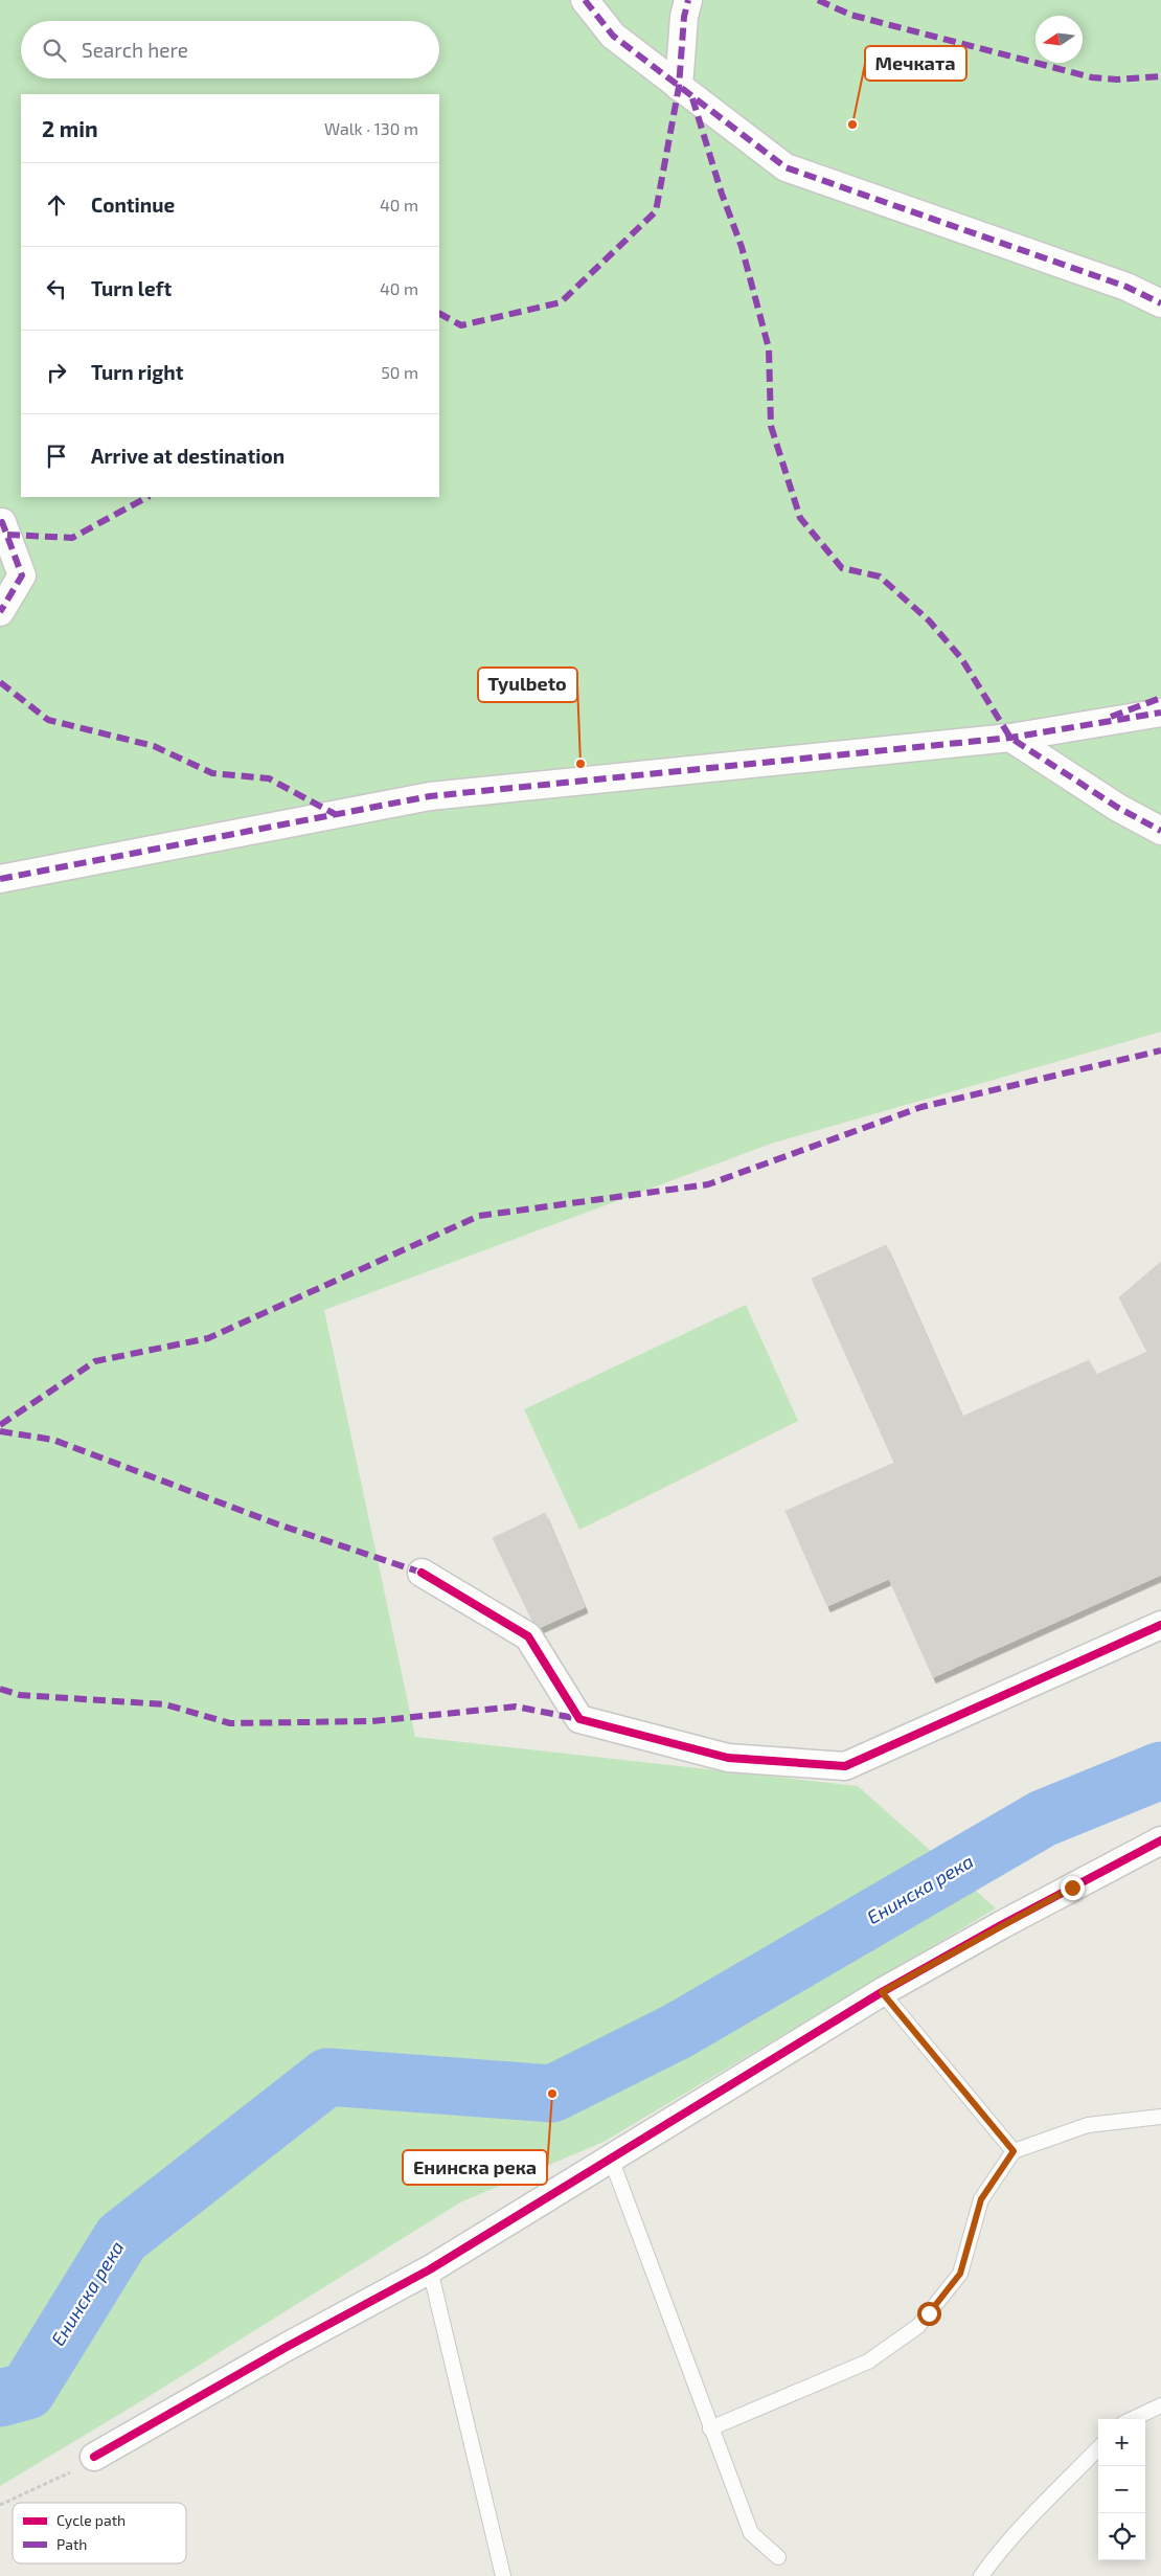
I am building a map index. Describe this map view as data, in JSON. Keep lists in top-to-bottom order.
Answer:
{
  "water": ["Енинска река"],
  "places": ["Мечката", "Tyulbeto", "Енинска река"],
  "legend": ["Cycle path", "Path"],
  "north": "left",
  "page": {
    "search": "Search here",
    "heading": ["2 min", "Walk · 130 m"],
    "list": [
      ["Continue", "40 m"],
      ["Turn left", "40 m"],
      ["Turn right", "50 m"],
      "Arrive at destination"
    ],
    "map_buttons": ["+", "−"]
  }
}
